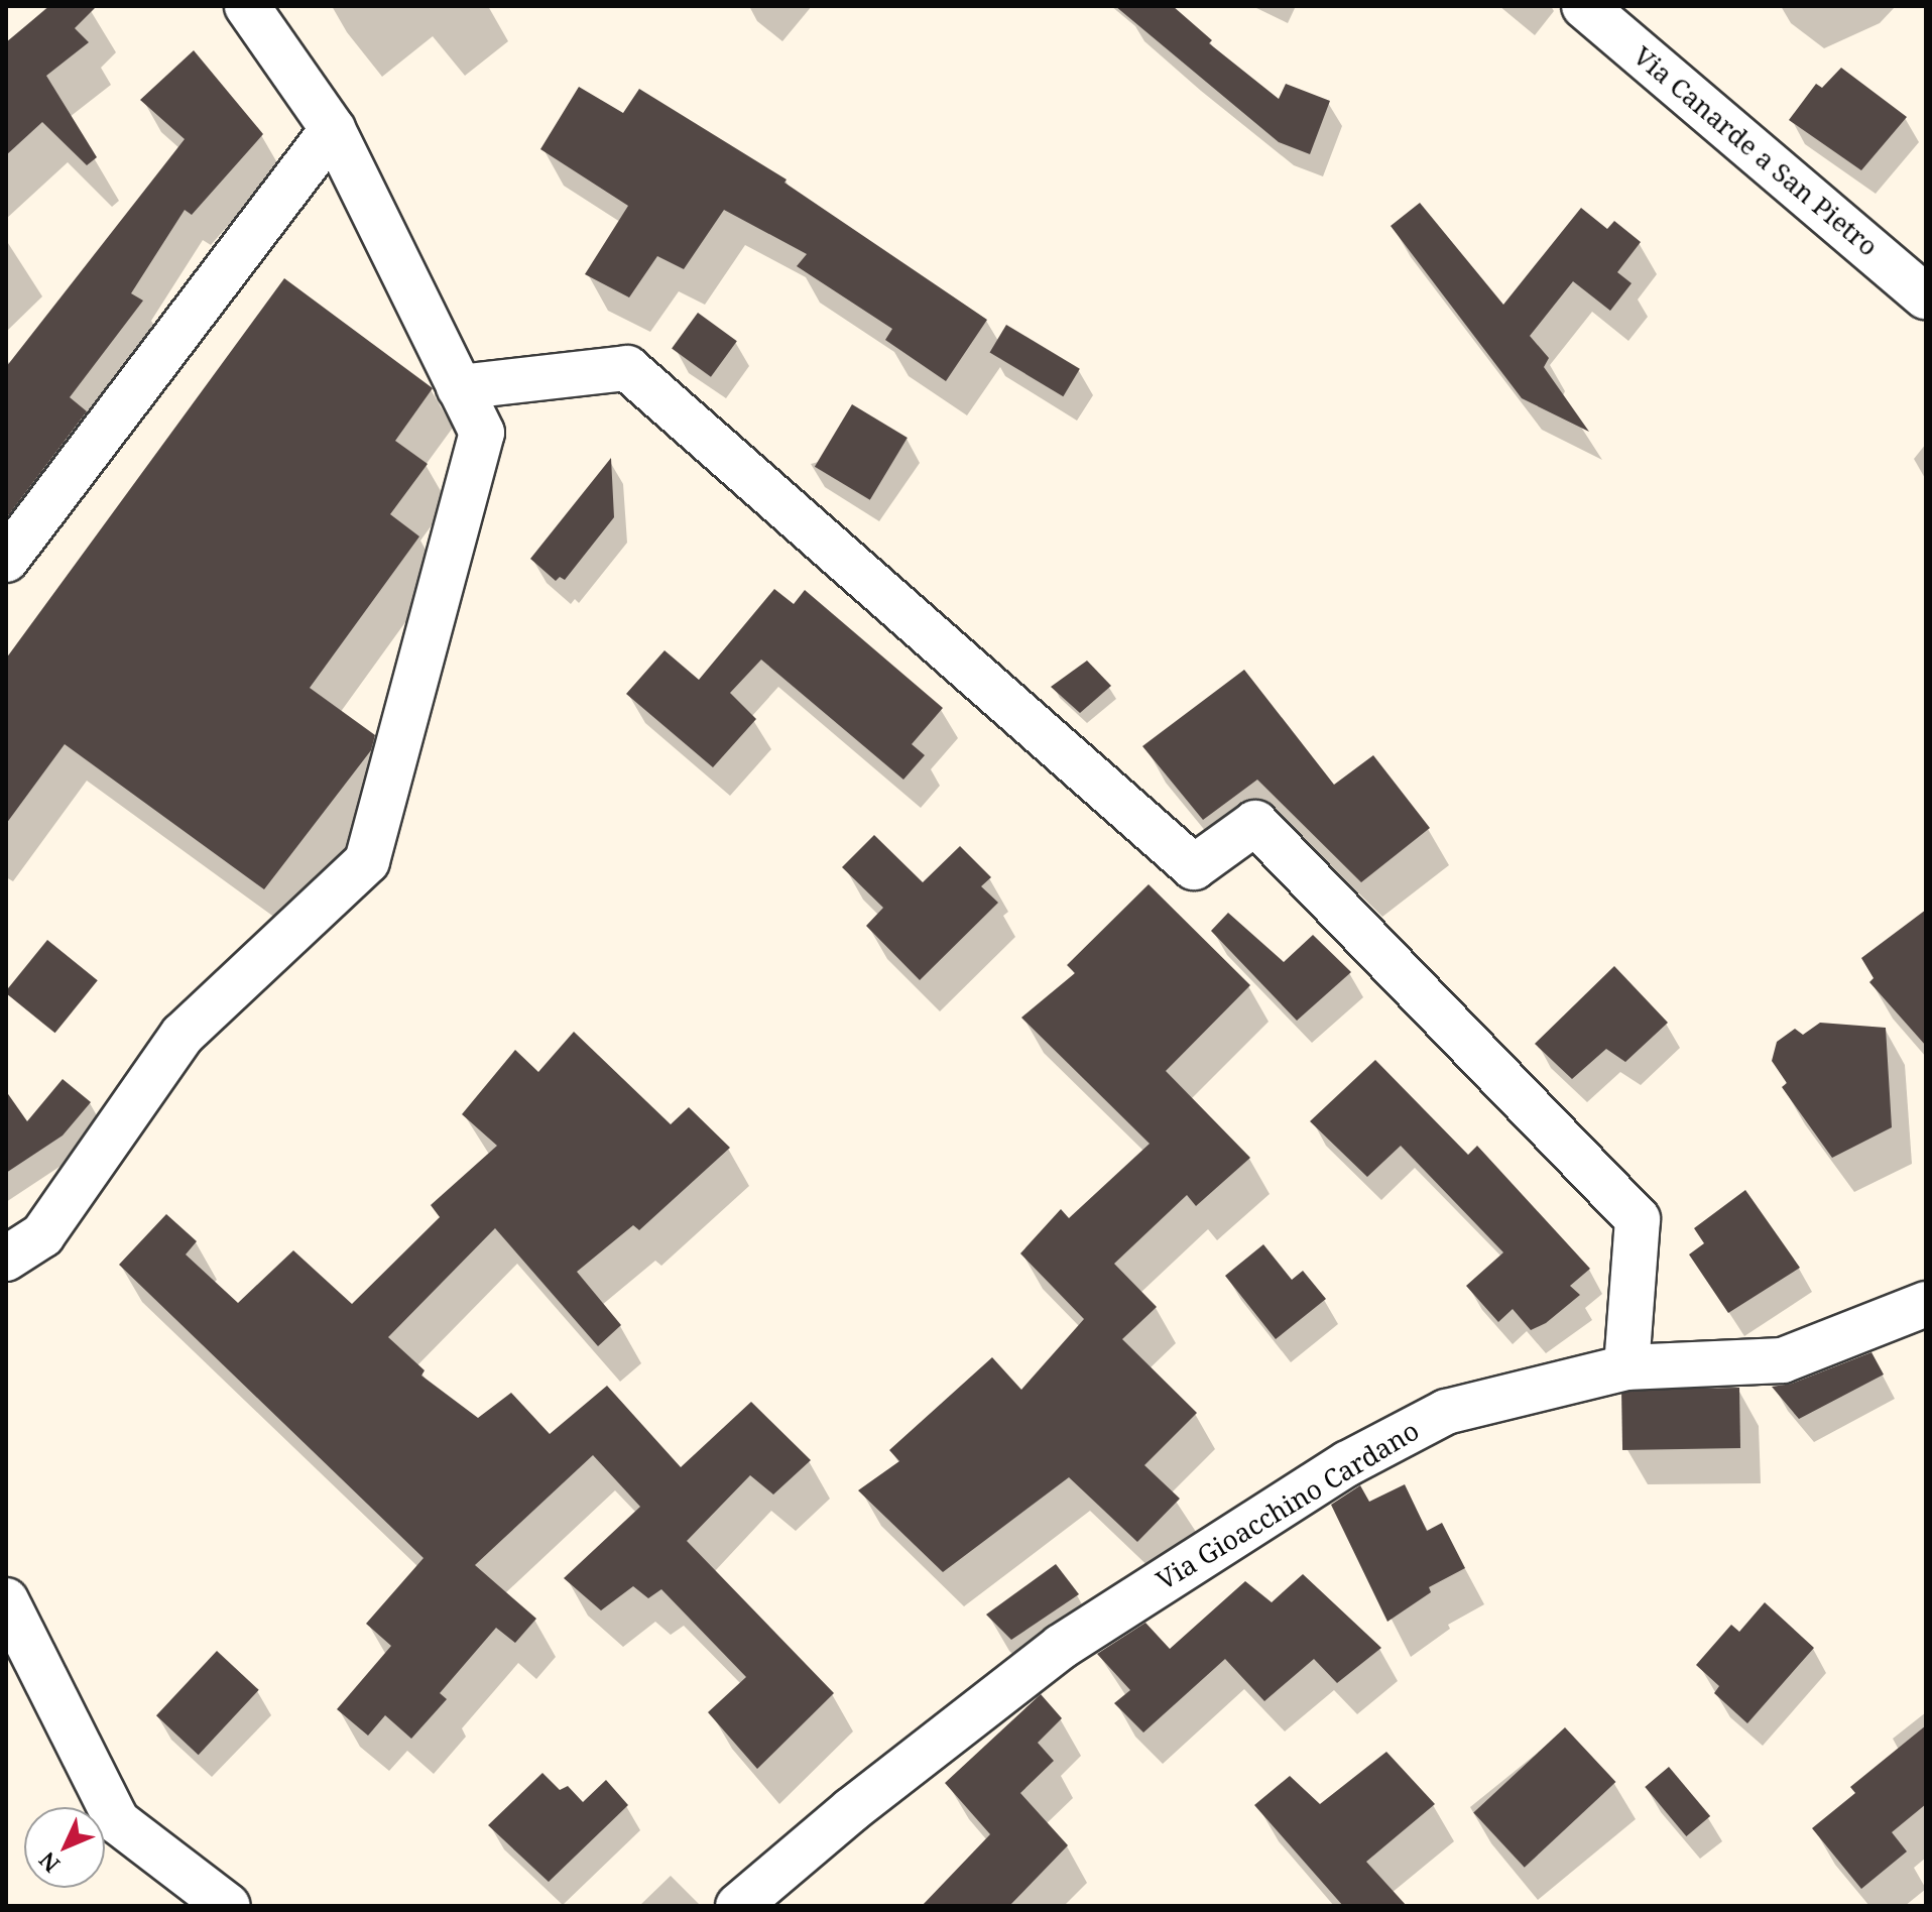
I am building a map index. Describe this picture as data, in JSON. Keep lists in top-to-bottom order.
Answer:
{
  "streets": {
    "street": ["Via Canarde a San Pietro", "Via Gioacchino Cardano"]
  },
  "north": "bottom left"
}
